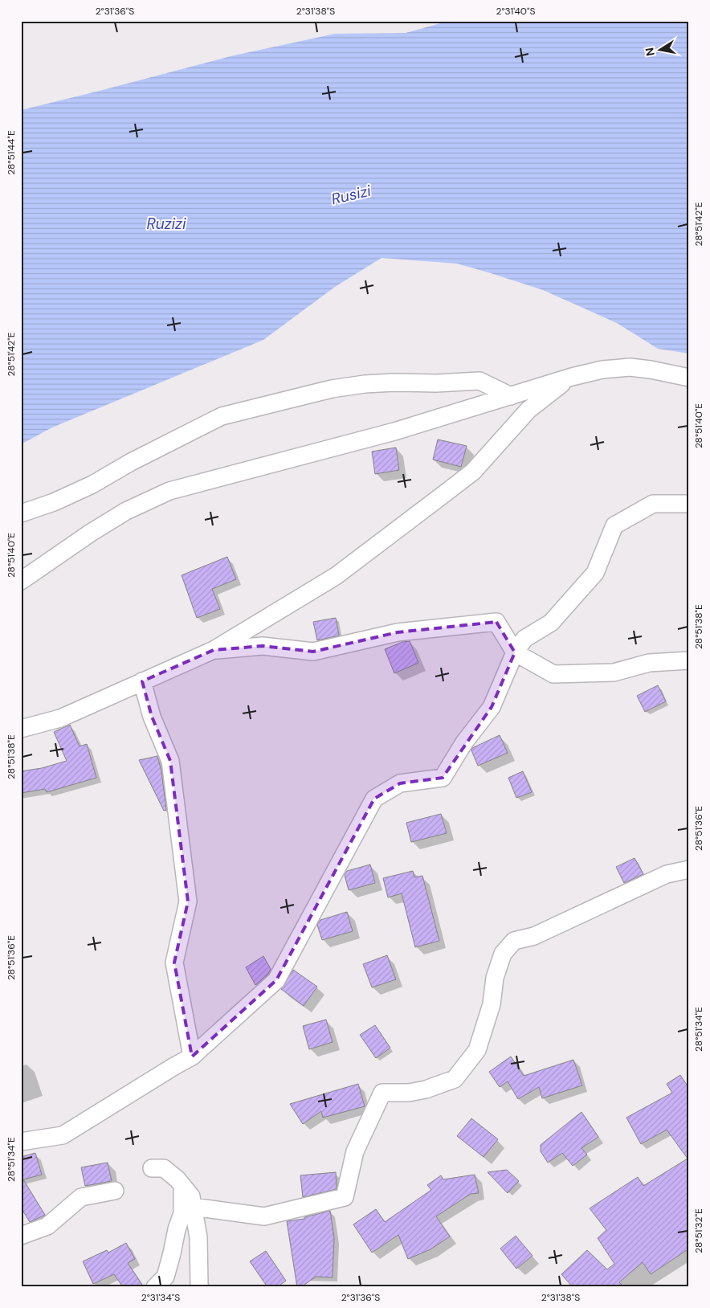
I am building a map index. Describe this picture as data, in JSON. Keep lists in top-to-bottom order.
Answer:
{
  "water": ["Rusizi", "Ruzizi"],
  "north": "left",
  "coordinates": [
    "2°31'36\"S",
    "2°31'38\"S",
    "2°31'40\"S",
    "28°51'44\"E",
    "28°51'42\"E",
    "28°51'40\"E",
    "28°51'38\"E",
    "28°51'36\"E",
    "28°51'34\"E",
    "28°51'32\"E",
    "2°31'34\"S"
  ]
}
